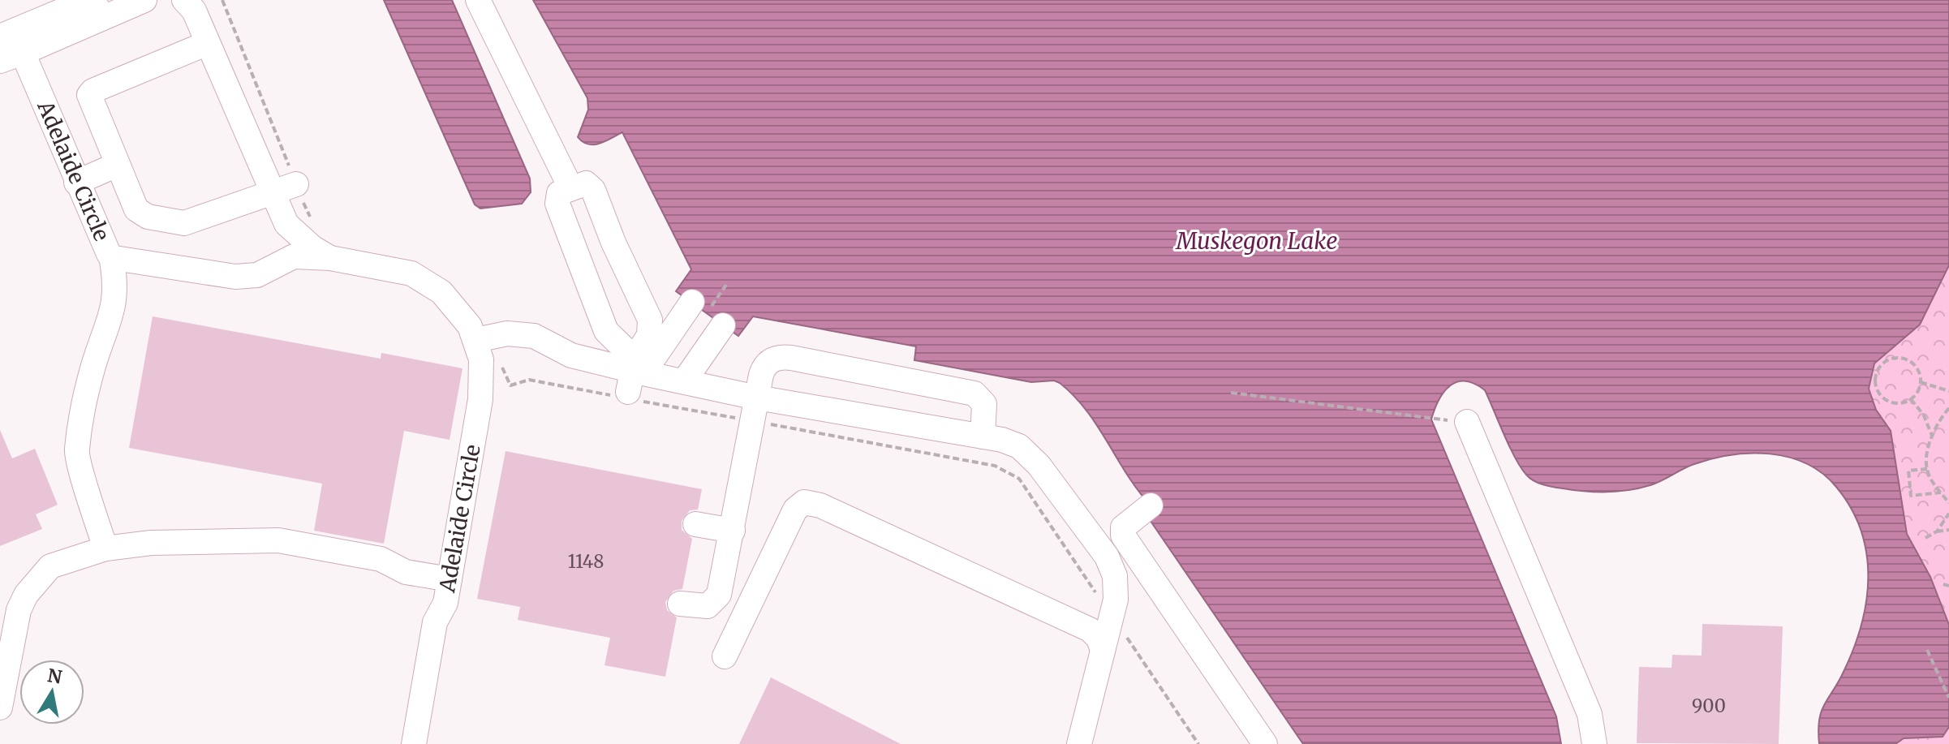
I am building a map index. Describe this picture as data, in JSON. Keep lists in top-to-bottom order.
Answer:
{
  "streets": {
    "street": ["Adelaide Circle"]
  },
  "water": ["Muskegon Lake"],
  "house_numbers": ["1148", "900"],
  "north": "top"
}
